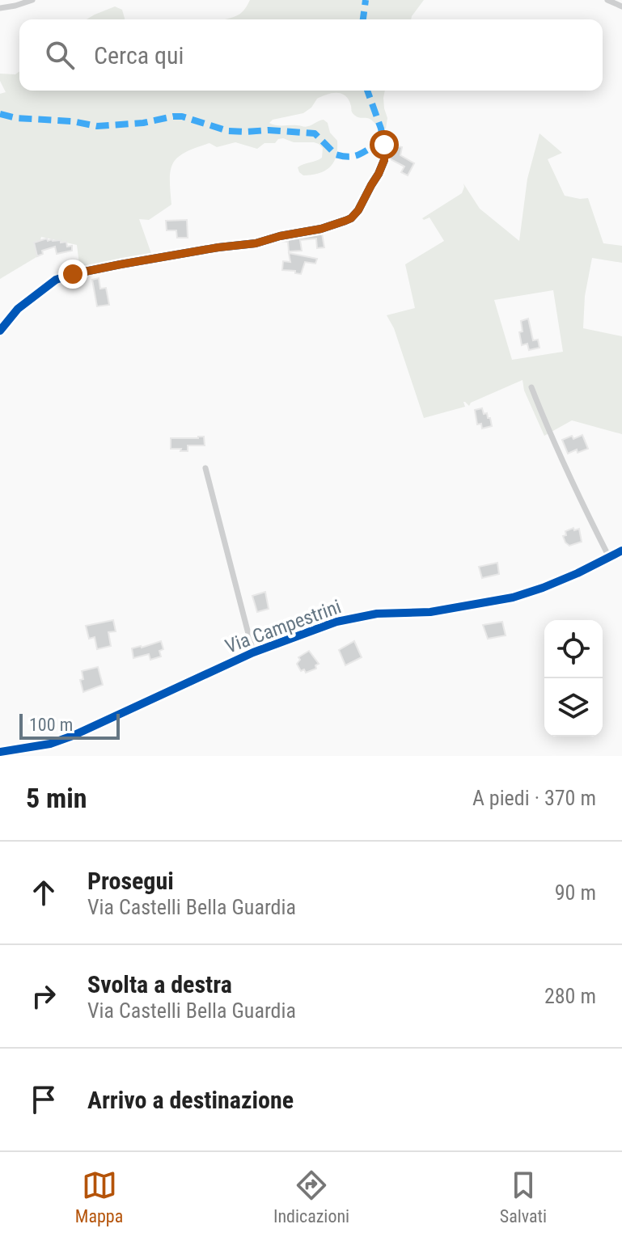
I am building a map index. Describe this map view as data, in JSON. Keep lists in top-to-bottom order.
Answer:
{
  "streets": {
    "street": ["Via Campestrini"]
  },
  "scale_bar": "100 m",
  "page": {
    "search": "Cerca qui",
    "scale": "100 m",
    "heading": ["5 min", "A piedi · 370 m"],
    "list": [
      ["Prosegui", "Via Castelli Bella Guardia", "90 m"],
      ["Svolta a destra", "Via Castelli Bella Guardia", "280 m"],
      "Arrivo a destinazione"
    ],
    "nav": ["Mappa", "Indicazioni", "Salvati"]
  }
}
